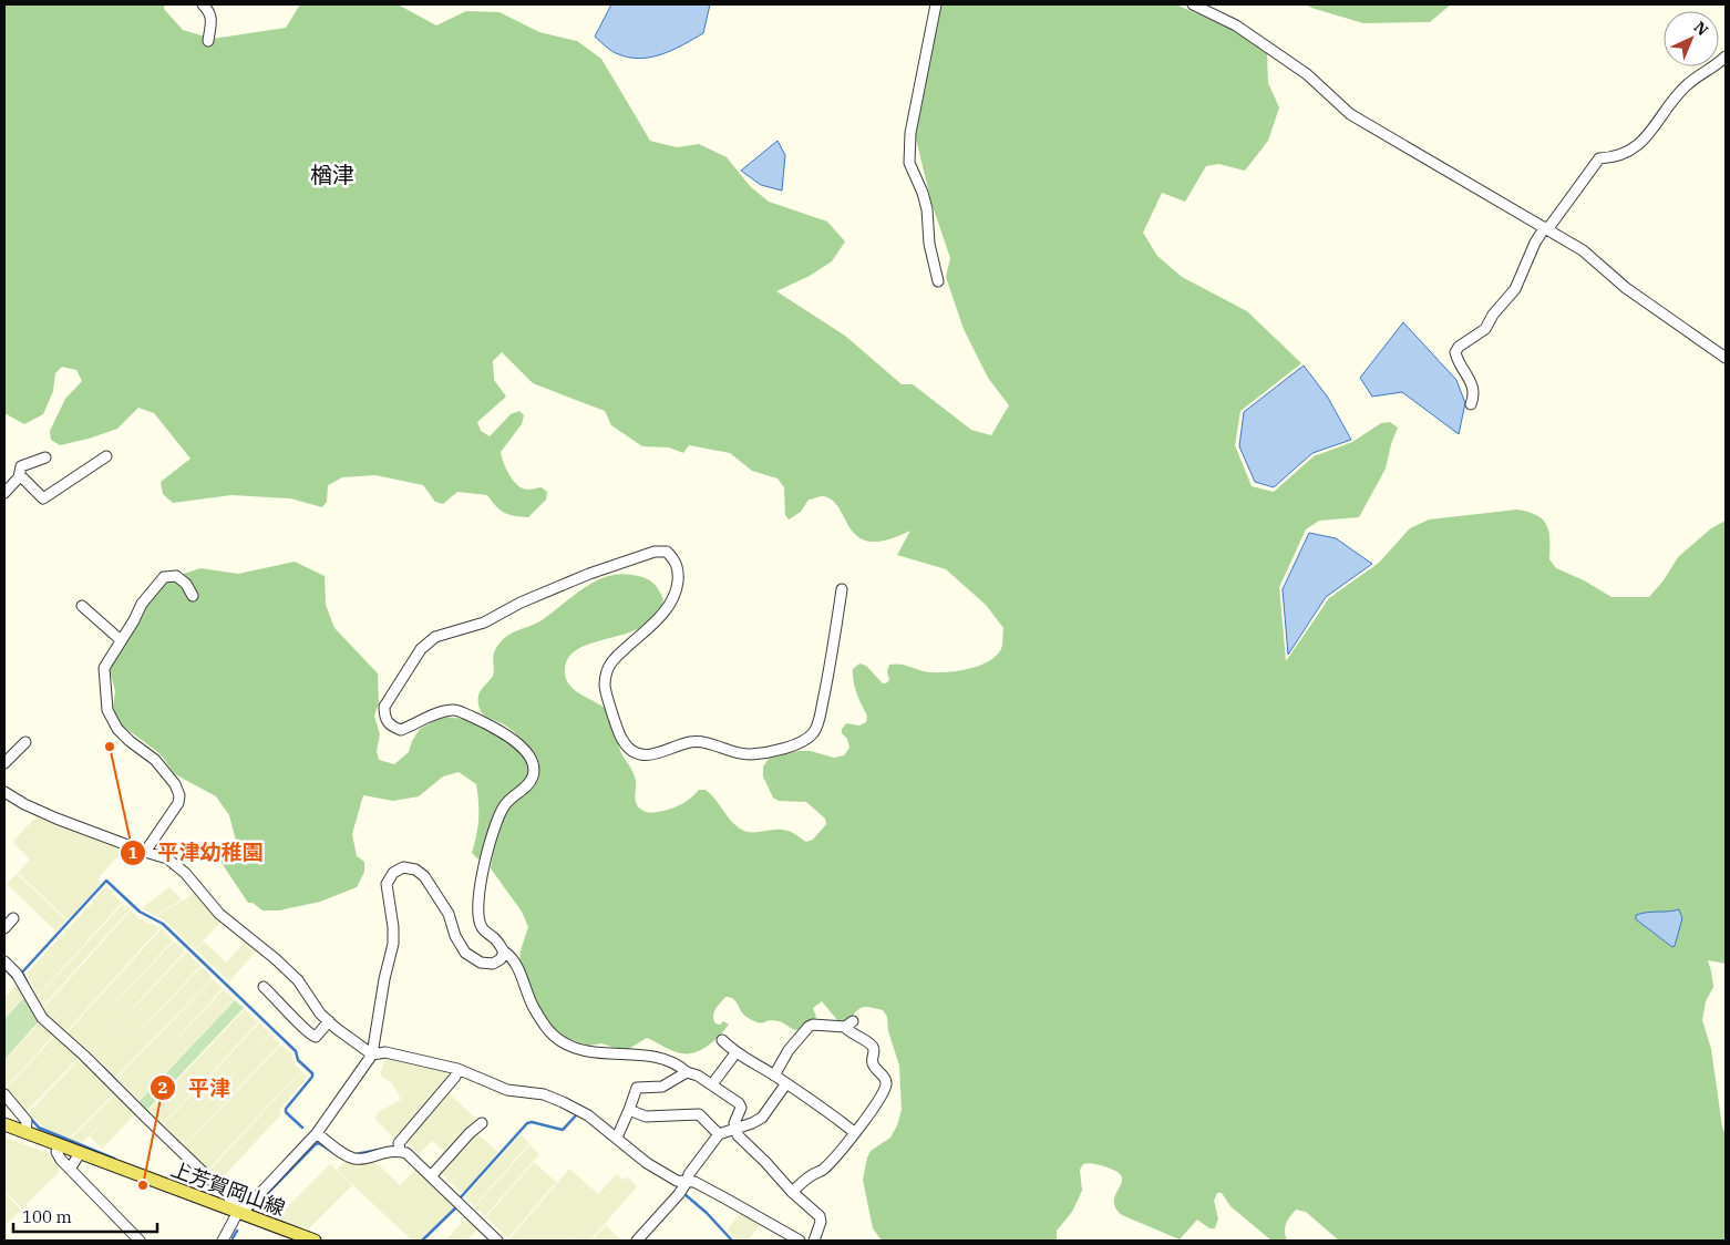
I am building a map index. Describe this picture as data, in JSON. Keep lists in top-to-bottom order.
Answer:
{
  "streets": {
    "main road": ["上芳賀岡山線"]
  },
  "districts": ["楢津"],
  "places": ["平津幼稚園", "平津"],
  "scale_bar": "100 m",
  "north": "top right"
}
